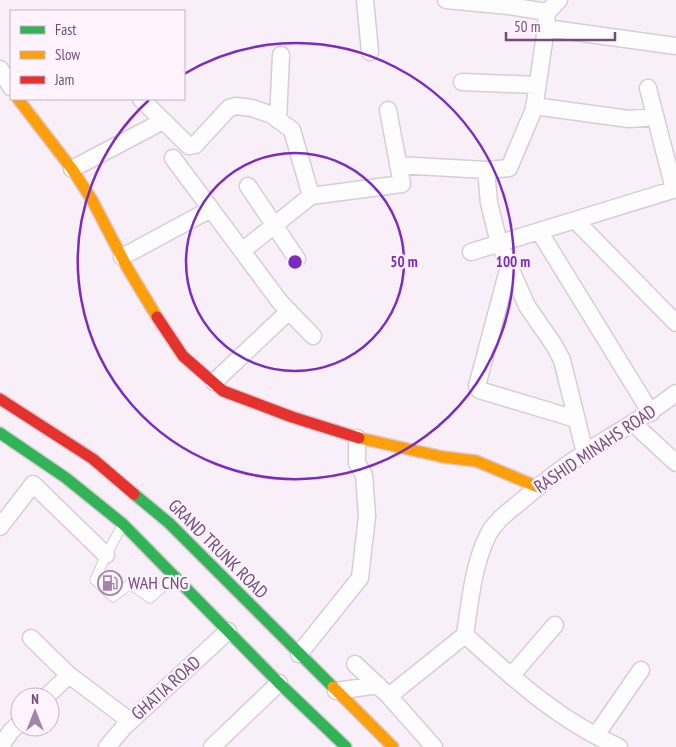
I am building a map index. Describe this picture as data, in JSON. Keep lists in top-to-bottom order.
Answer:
{
  "streets": {
    "main road": ["GRAND TRUNK ROAD"],
    "street": ["RASHID MINAHS ROAD", "GHATIA ROAD"]
  },
  "places": {
    "fuel station": ["WAH CNG"]
  },
  "legend": ["Fast", "Slow", "Jam"],
  "scale_bar": "50 m",
  "north": "top",
  "rings": ["50 m", "100 m"]
}
